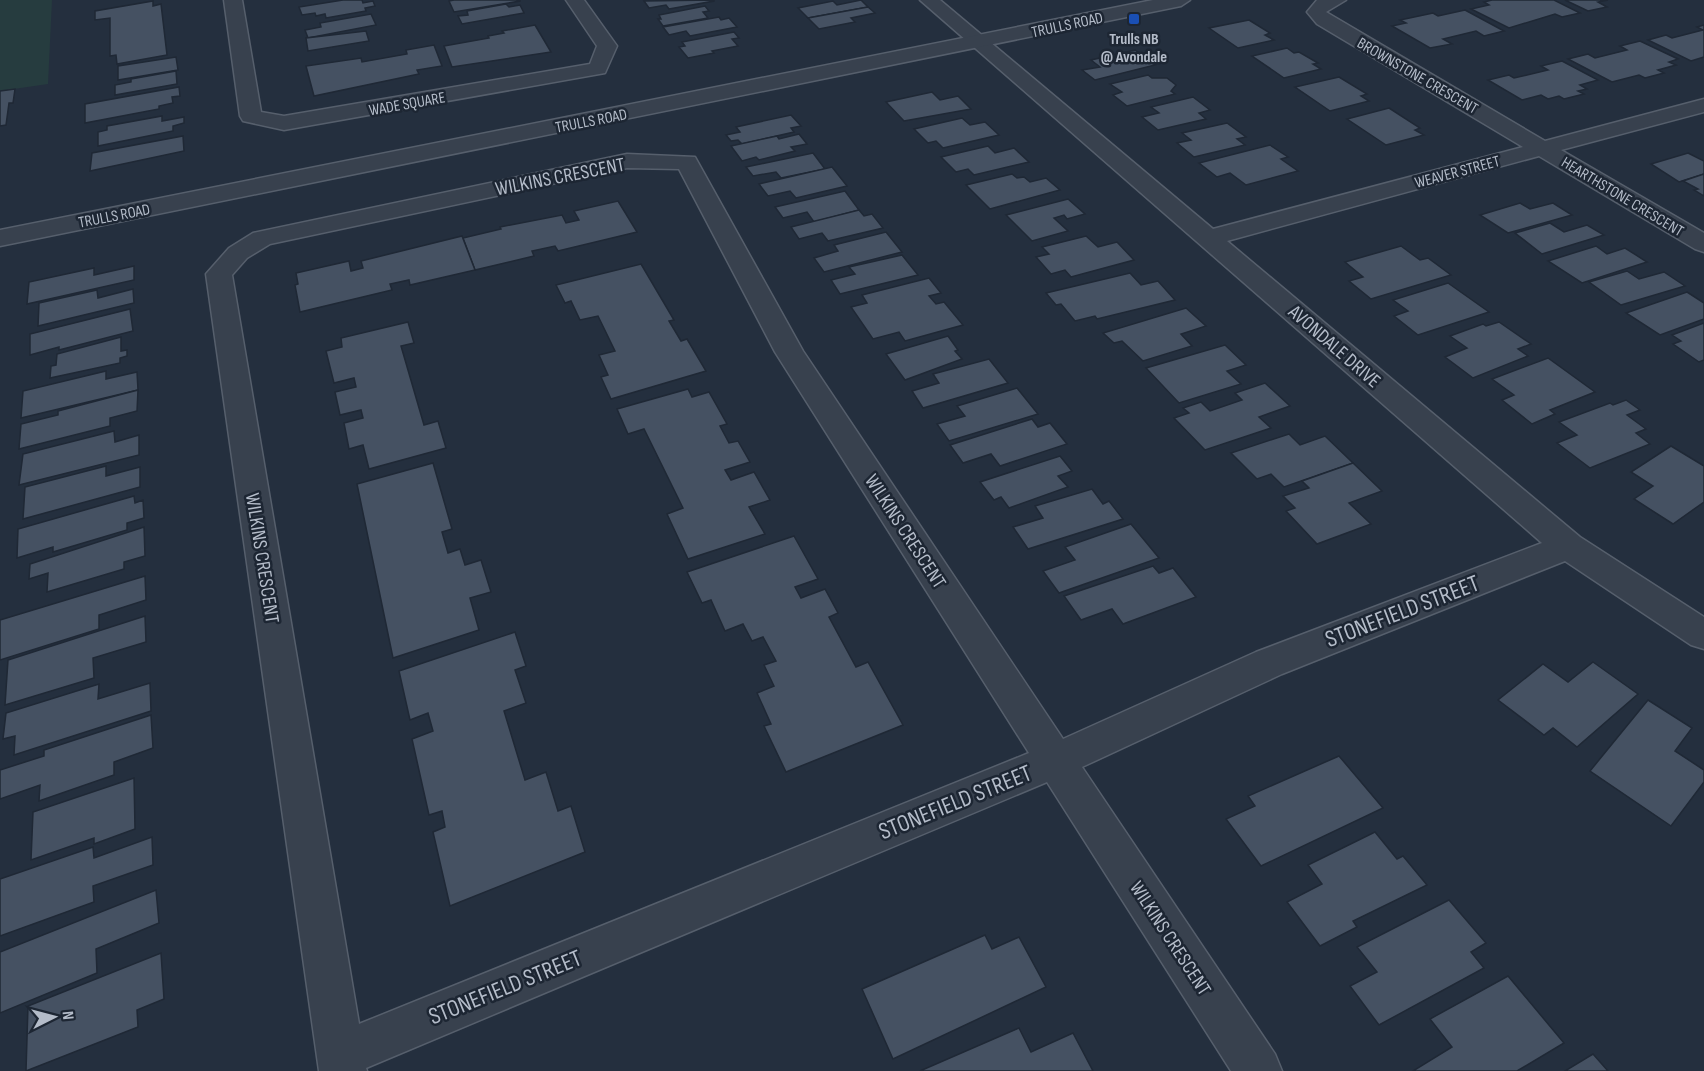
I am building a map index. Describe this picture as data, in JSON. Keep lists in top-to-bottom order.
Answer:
{
  "streets": {
    "street": [
      "TRULLS ROAD",
      "BROWNSTONE CRESCENT",
      "WADE SQUARE",
      "WEAVER STREET",
      "WILKINS CRESCENT",
      "HEARTHSTONE CRESCENT",
      "AVONDALE DRIVE",
      "STONEFIELD STREET"
    ]
  },
  "crossings": [
    ["TRULLS ROAD", "AVONDALE DRIVE"],
    ["BROWNSTONE CRESCENT", "WEAVER STREET"],
    ["BROWNSTONE CRESCENT", "HEARTHSTONE CRESCENT"],
    ["WEAVER STREET", "HEARTHSTONE CRESCENT"],
    ["WEAVER STREET", "AVONDALE DRIVE"],
    ["WILKINS CRESCENT", "STONEFIELD STREET"],
    ["AVONDALE DRIVE", "STONEFIELD STREET"]
  ],
  "places": {
    "transit": ["Trulls NB @ Avondale"]
  },
  "north": "right"
}
